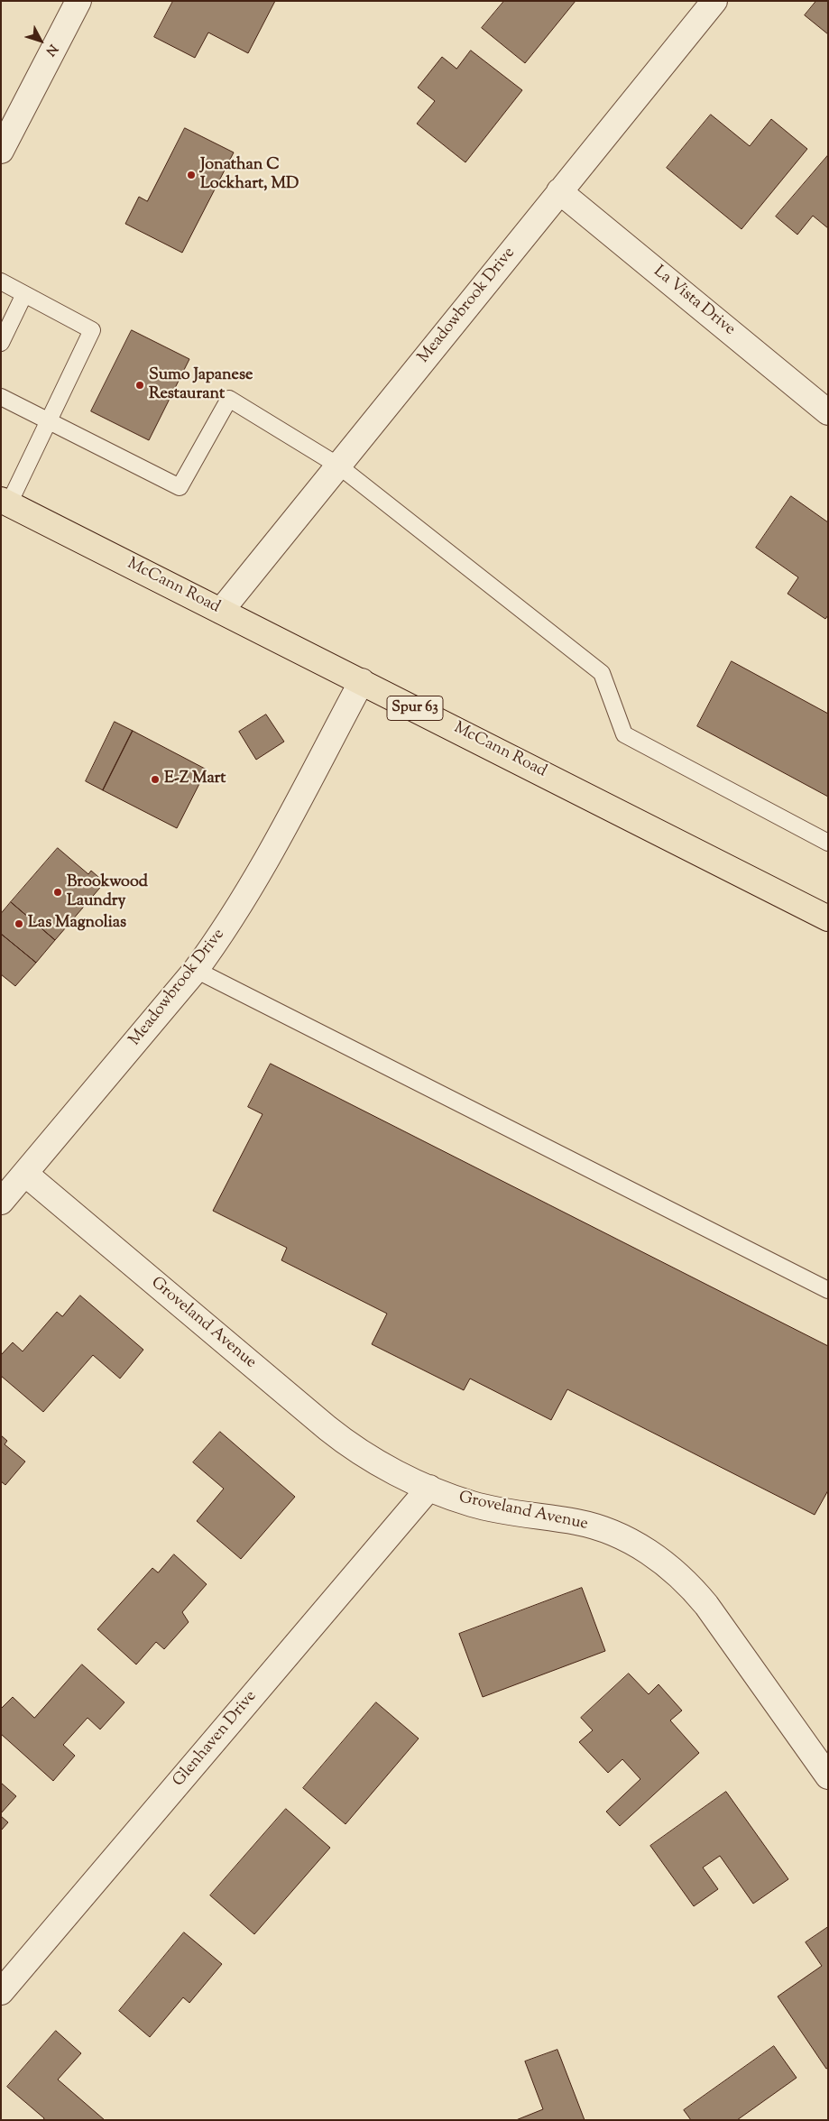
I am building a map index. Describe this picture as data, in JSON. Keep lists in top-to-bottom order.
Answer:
{
  "streets": {
    "main road": ["McCann Road", "Spur 63"],
    "street": [
      "La Vista Drive",
      "Meadowbrook Drive",
      "Groveland Avenue",
      "Glenhaven Drive"
    ]
  },
  "crossings": [
    ["La Vista Drive", "Meadowbrook Drive"],
    ["Meadowbrook Drive", "McCann Road"],
    ["Meadowbrook Drive", "Groveland Avenue"],
    ["Groveland Avenue", "Glenhaven Drive"]
  ],
  "places": [
    "Jonathan C Lockhart, MD",
    "Sumo Japanese Restaurant",
    "E-Z Mart",
    "Brookwood Laundry",
    "Las Magnolias"
  ],
  "north": "bottom right"
}
